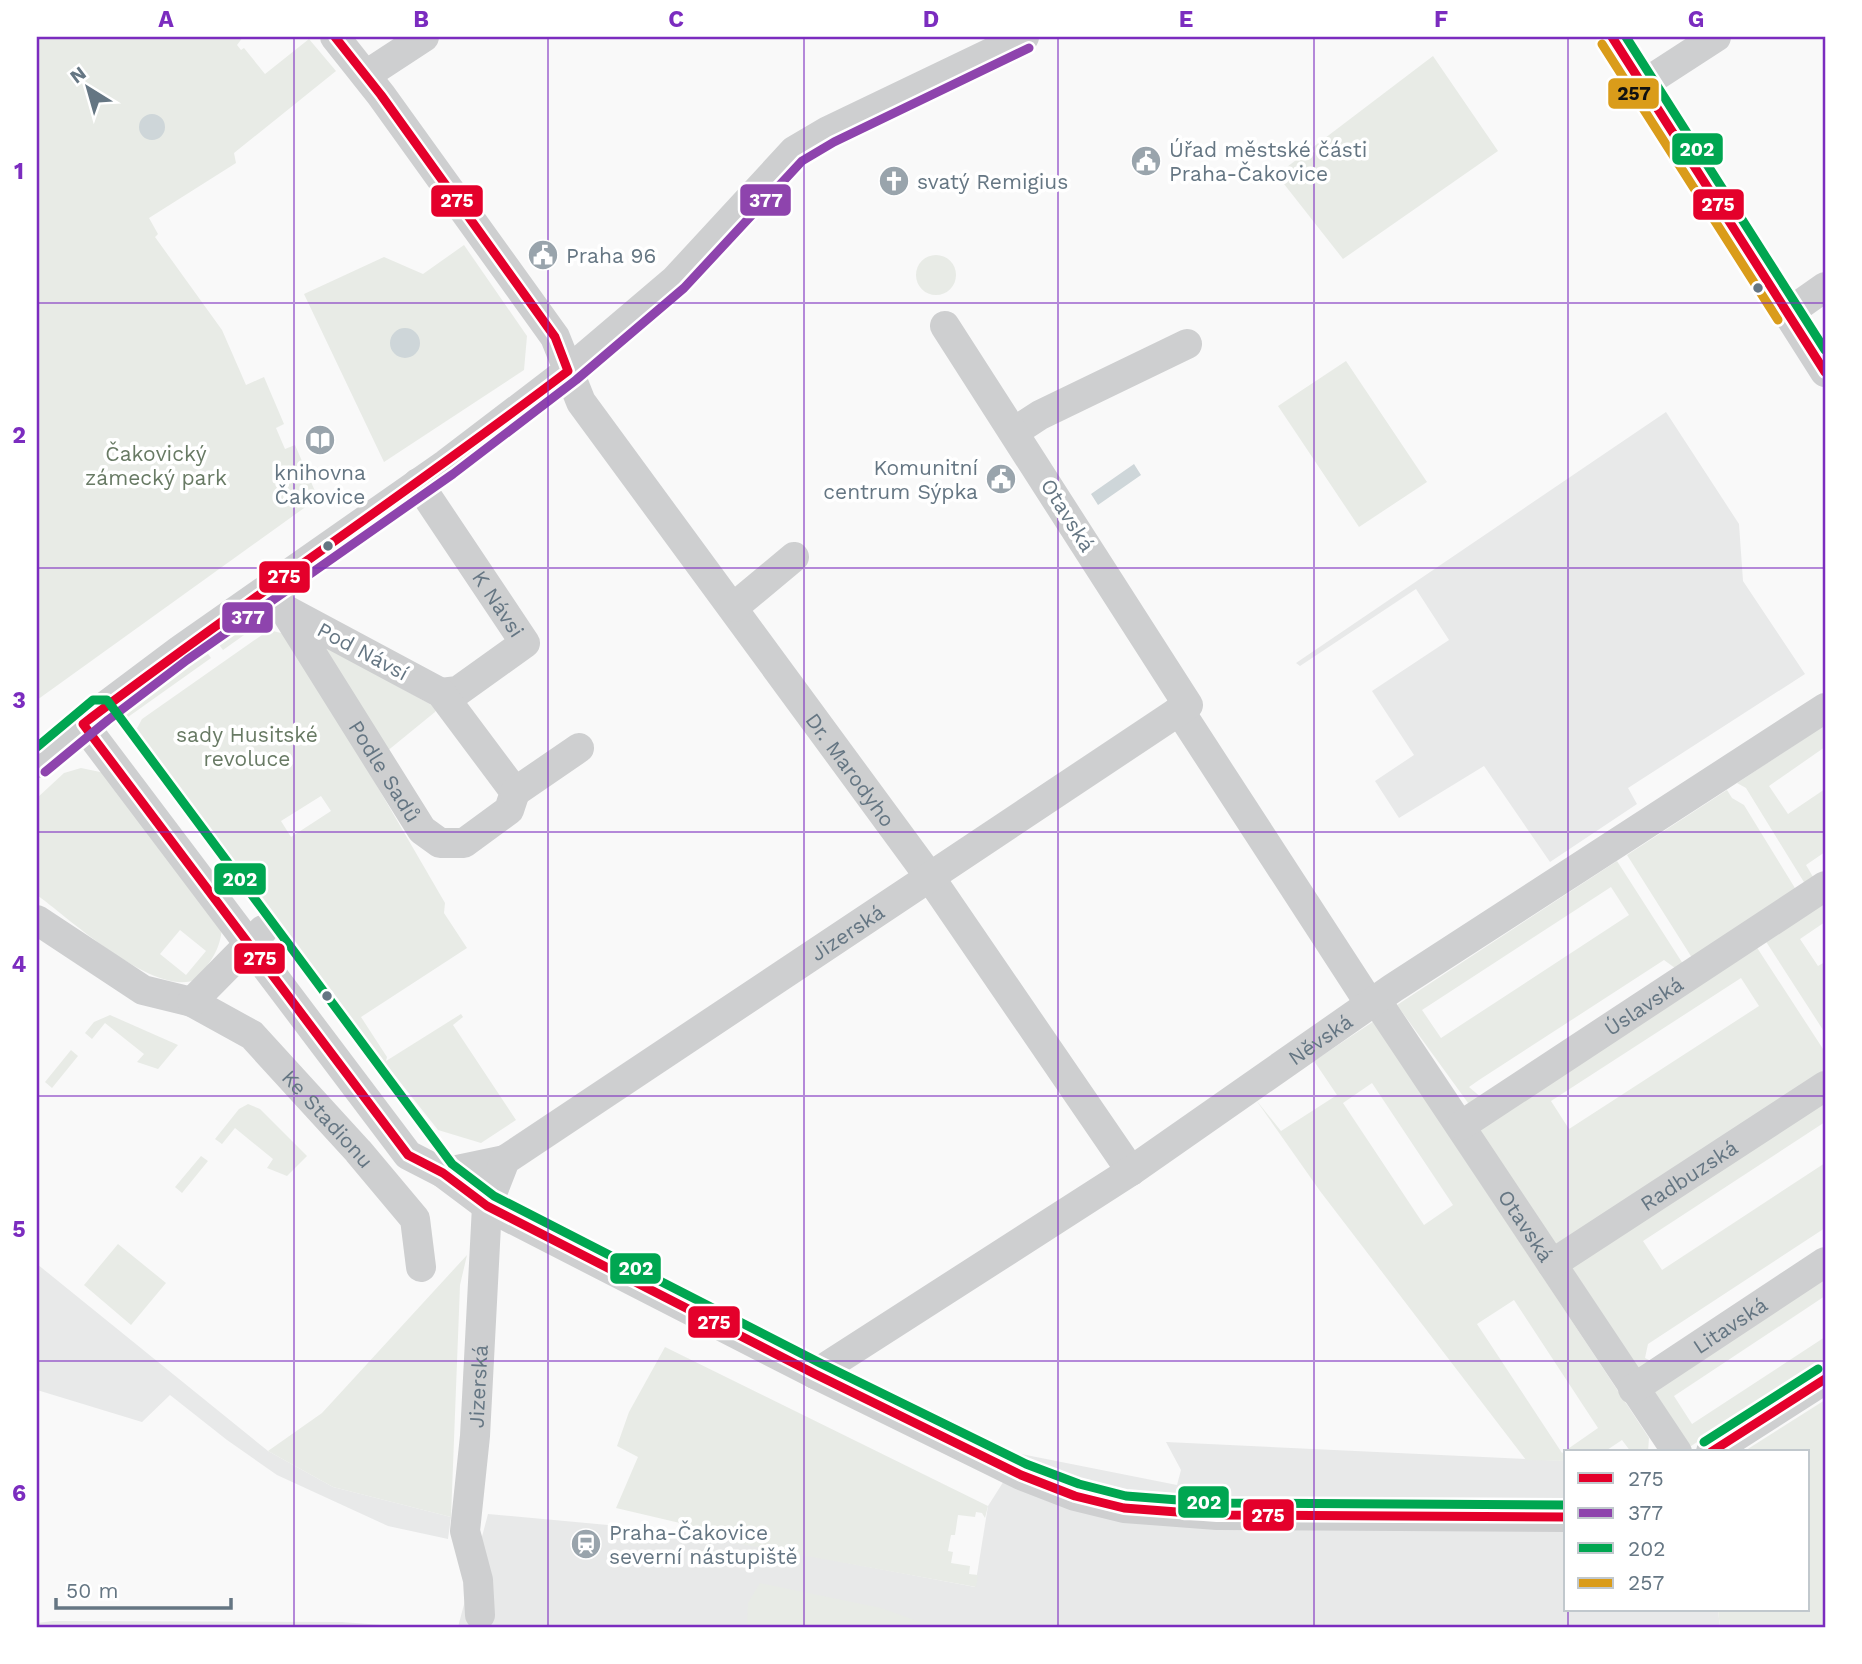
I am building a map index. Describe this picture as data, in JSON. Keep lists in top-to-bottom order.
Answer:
{
  "streets": {
    "street": [
      "Otavská",
      "K Návsi",
      "Pod Návsí",
      "Dr. Marodyho",
      "Podle Sadů",
      "Jizerská",
      "Úslavská",
      "Něvská",
      "Ke Stadionu",
      "Radbuzská",
      "Litavská"
    ]
  },
  "crossings": [
    ["Otavská", "Jizerská"],
    ["Otavská", "Úslavská"],
    ["Otavská", "Něvská"],
    ["Otavská", "Radbuzská"],
    ["Otavská", "Litavská"],
    ["K Návsi", "Pod Návsí"],
    ["Pod Návsí", "Podle Sadů"],
    ["Dr. Marodyho", "Jizerská"],
    ["Dr. Marodyho", "Něvská"],
    ["Jizerská", "Ke Stadionu"],
    ["Něvská", "Ke Stadionu"]
  ],
  "parks": ["Čakovický zámecký park", "sady Husitské revoluce"],
  "places": {
    "public building": ["Úřad městské části Praha-Čakovice", "Praha 96", "Komunitní centrum Sýpka"],
    "church": ["svatý Remigius"],
    "library": ["knihovna Čakovice"],
    "station": ["Praha-Čakovice severní nástupiště"]
  },
  "lines": [
    "transit line 275",
    "transit line 202",
    "transit line 257",
    "transit line 377"
  ],
  "legend": [
    "275",
    "377",
    "202",
    "257"
  ],
  "scale_bar": "50 m",
  "north": "top left",
  "grid": {
    "columns": [
      "A",
      "B",
      "C",
      "D",
      "E",
      "F",
      "G"
    ],
    "rows": [
      "1",
      "2",
      "3",
      "4",
      "5",
      "6"
    ]
  }
}
